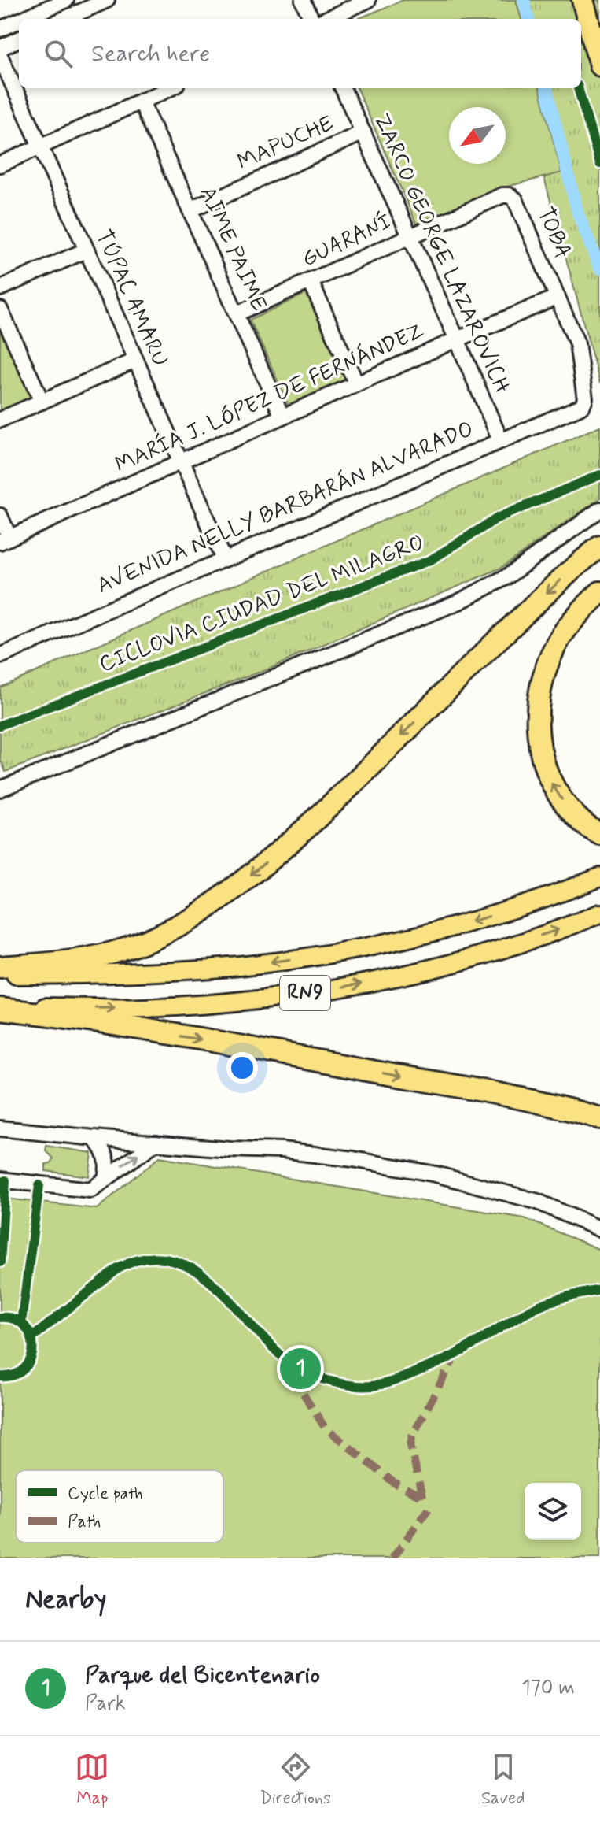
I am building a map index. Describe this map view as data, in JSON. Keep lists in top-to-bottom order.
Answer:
{
  "streets": {
    "main road": ["RN9"],
    "street": [
      "MAPUCHE",
      "TOBA",
      "GUARANÍ",
      "AIME PAIME",
      "ZARCO GEORGE LAZAROVICH",
      "TÚPAC AMARU",
      "MARÍA J. LÓPEZ DE FERNÁNDEZ",
      "AVENIDA NELLY BARBARÁN ALVARADO"
    ],
    "cycle path": ["CICLOVIA CIUDAD DEL MILAGRO"]
  },
  "crossings": [
    ["MAPUCHE", "AIME PAIME"],
    ["MAPUCHE", "ZARCO GEORGE LAZAROVICH"],
    ["TOBA", "GUARANÍ"],
    ["TOBA", "MARÍA J. LÓPEZ DE FERNÁNDEZ"],
    ["TOBA", "AVENIDA NELLY BARBARÁN ALVARADO"],
    ["GUARANÍ", "AIME PAIME"],
    ["GUARANÍ", "ZARCO GEORGE LAZAROVICH"],
    ["AIME PAIME", "MARÍA J. LÓPEZ DE FERNÁNDEZ"],
    ["ZARCO GEORGE LAZAROVICH", "MARÍA J. LÓPEZ DE FERNÁNDEZ"],
    ["ZARCO GEORGE LAZAROVICH", "AVENIDA NELLY BARBARÁN ALVARADO"],
    ["TÚPAC AMARU", "MARÍA J. LÓPEZ DE FERNÁNDEZ"],
    ["TÚPAC AMARU", "AVENIDA NELLY BARBARÁN ALVARADO"]
  ],
  "legend": ["Cycle path", "Path"],
  "north": "bottom left",
  "page": {
    "search": "Search here",
    "pins": "1",
    "heading": "Nearby",
    "list": [
      {
        "mark": "1",
        "name": "Parque del Bicentenario",
        "note": "Park",
        "value": "170 m"
      }
    ],
    "nav": ["Map", "Directions", "Saved"]
  }
}
